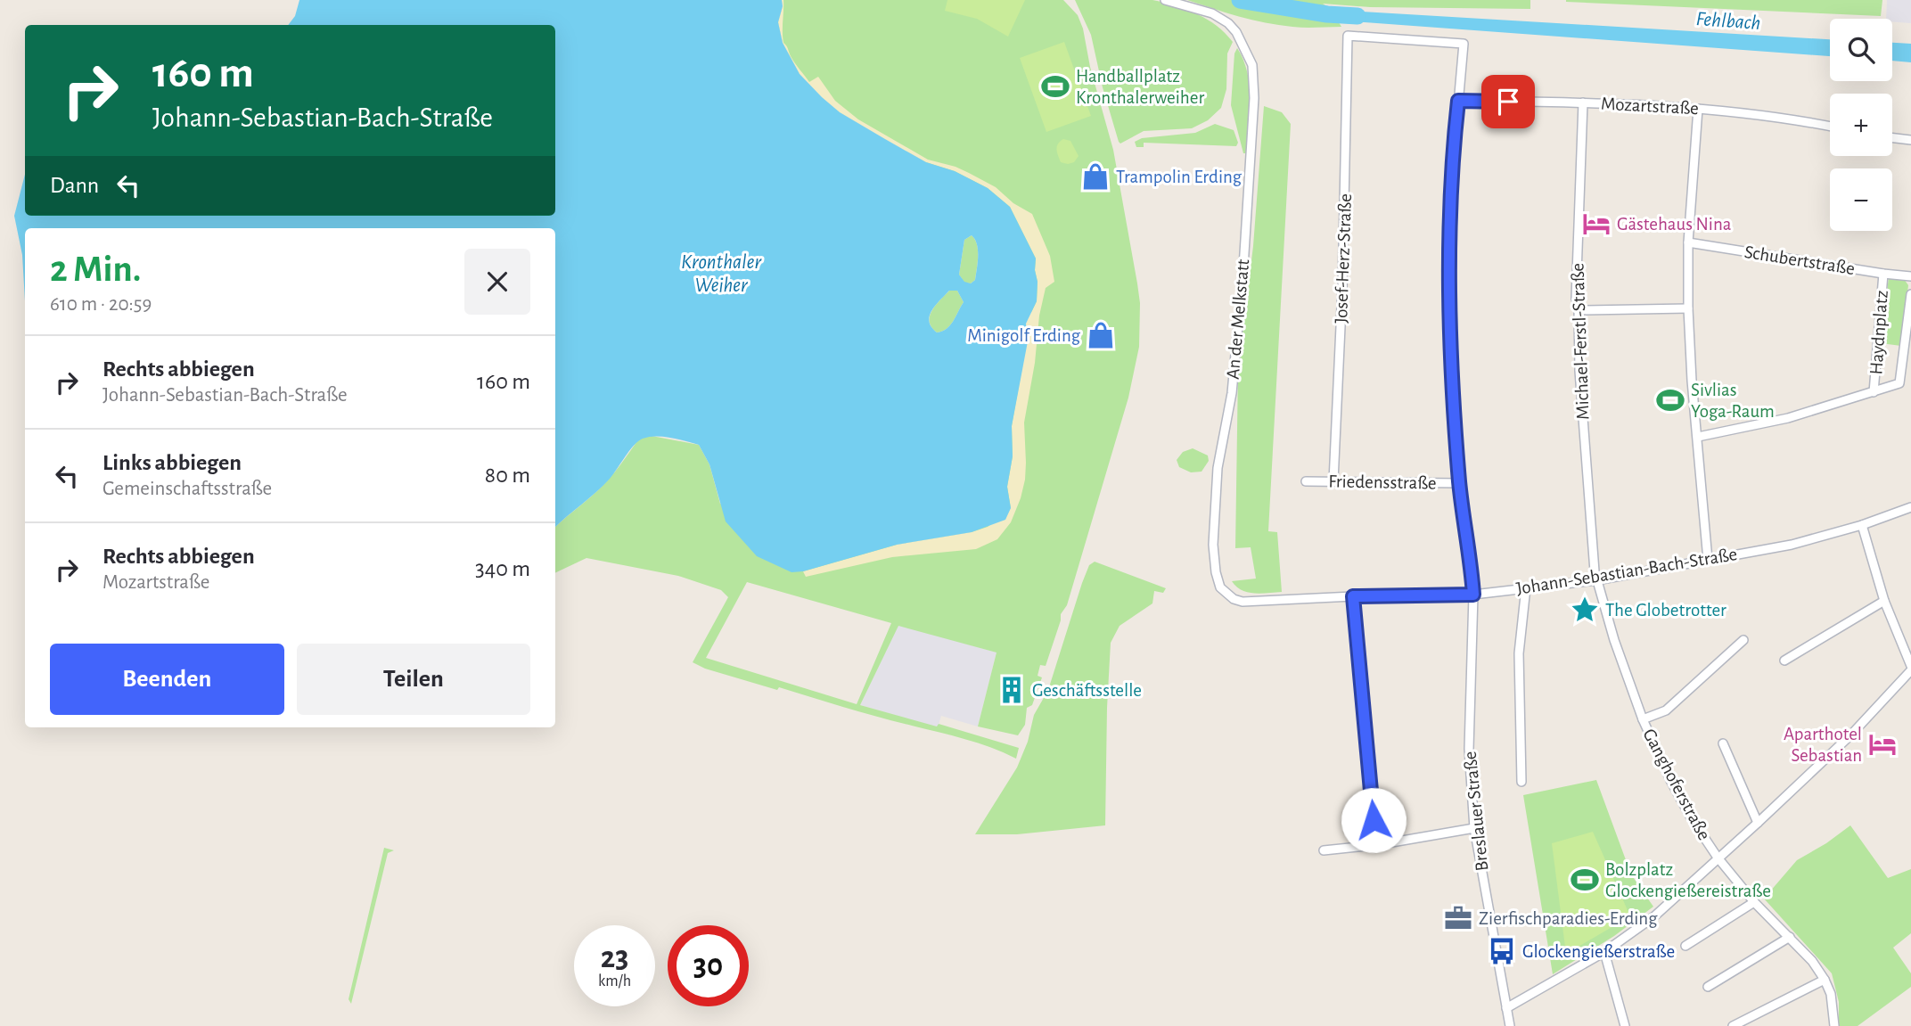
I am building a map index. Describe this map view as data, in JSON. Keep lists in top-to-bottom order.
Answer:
{
  "streets": {
    "street": [
      "Mozartstraße",
      "Josef-Herz-Straße",
      "Schubertstraße",
      "An der Melkstatt",
      "Haydnplatz",
      "Michael-Ferstl-Straße",
      "Friedensstraße",
      "Johann-Sebastian-Bach-Straße",
      "Ganghoferstraße",
      "Breslauer Straße"
    ]
  },
  "crossings": [
    ["Mozartstraße", "Michael-Ferstl-Straße"],
    ["Mozartstraße", "Breslauer Straße"],
    ["Josef-Herz-Straße", "Friedensstraße"],
    ["Josef-Herz-Straße", "Breslauer Straße"],
    ["Schubertstraße", "Haydnplatz"],
    ["An der Melkstatt", "Johann-Sebastian-Bach-Straße"],
    ["Michael-Ferstl-Straße", "Johann-Sebastian-Bach-Straße"],
    ["Michael-Ferstl-Straße", "Ganghoferstraße"],
    ["Friedensstraße", "Breslauer Straße"],
    ["Johann-Sebastian-Bach-Straße", "Ganghoferstraße"],
    ["Johann-Sebastian-Bach-Straße", "Breslauer Straße"]
  ],
  "water": ["Fehlbach", "Kronthaler Weiher"],
  "places": {
    "sports": ["Handballplatz Kronthalerweiher", "Sivlias Yoga-Raum", "Bolzplatz Glockengießereistraße"],
    "shop": ["Trampolin Erding", "Minigolf Erding"],
    "hotel": ["Gästehaus Nina", "Aparthotel Sebastian"],
    "place": ["The Globetrotter"],
    "building": ["Geschäftsstelle"],
    "office": ["Zierfischparadies-Erding"],
    "bus stop": ["Glockengießerstraße"]
  },
  "page": {
    "map_buttons": ["+", "−"],
    "turn": ["160 m", "Johann-Sebastian-Bach-Straße"],
    "then": "Dann",
    "heading": ["2 Min.", "610 m · 20:59"],
    "list": [
      {
        "name": "Rechts abbiegen",
        "note": "Johann-Sebastian-Bach-Straße",
        "value": "160 m"
      },
      {
        "name": "Links abbiegen",
        "note": "Gemeinschaftsstraße",
        "value": "80 m"
      },
      {
        "name": "Rechts abbiegen",
        "note": "Mozartstraße",
        "value": "340 m"
      }
    ],
    "buttons": ["Beenden", "Teilen"],
    "speed": "23 km/h",
    "limit": "30"
  }
}
